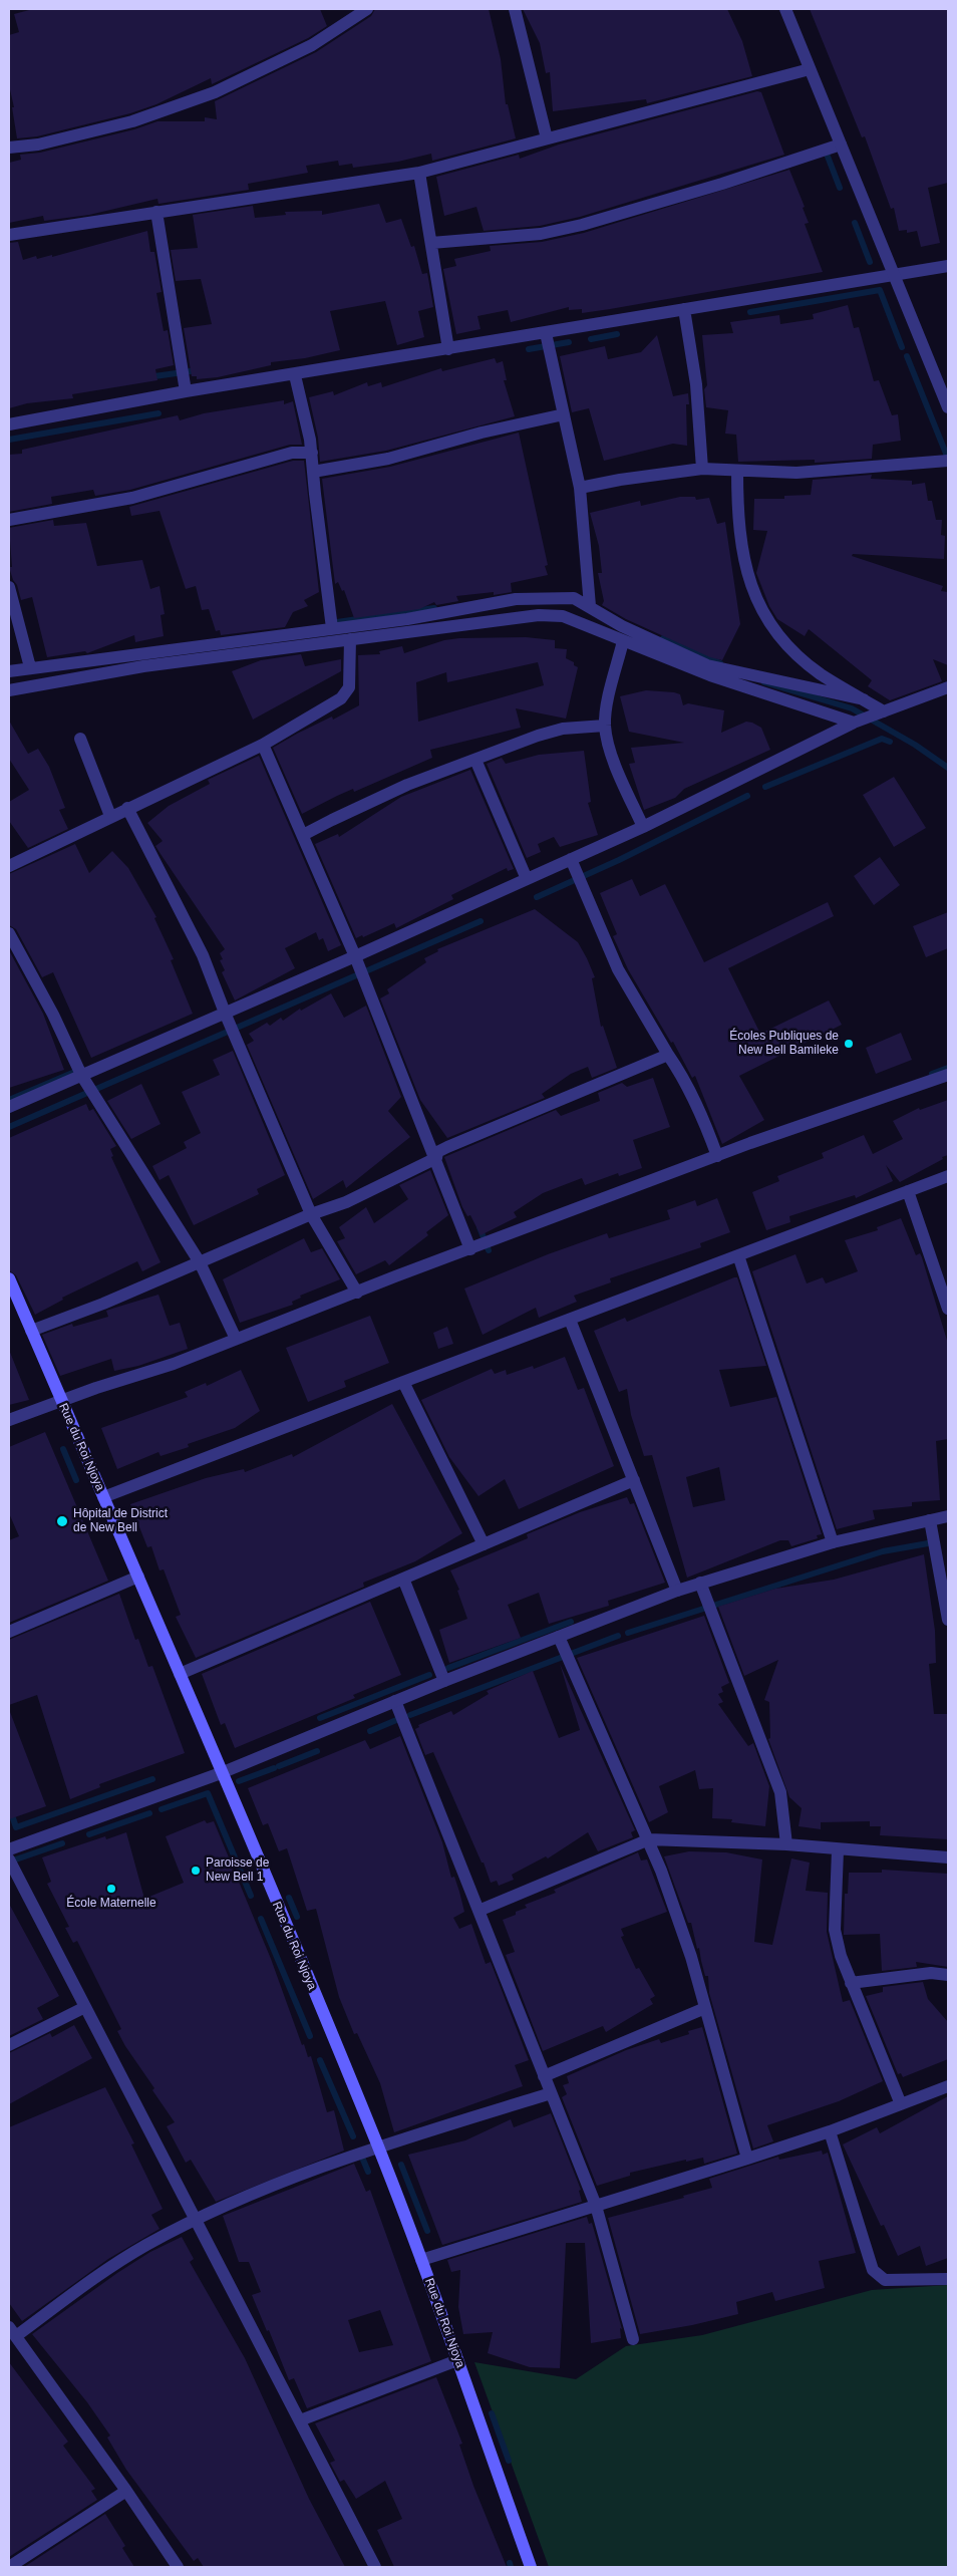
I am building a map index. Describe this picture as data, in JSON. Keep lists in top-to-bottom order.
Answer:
{
  "streets": {
    "main road": ["Rue du Roi Njoya"]
  },
  "places": [
    "Écoles Publiques de New Bell Bamileke",
    "Hôpital de District de New Bell",
    "Paroisse de New Bell 1",
    "École Maternelle"
  ]
}
